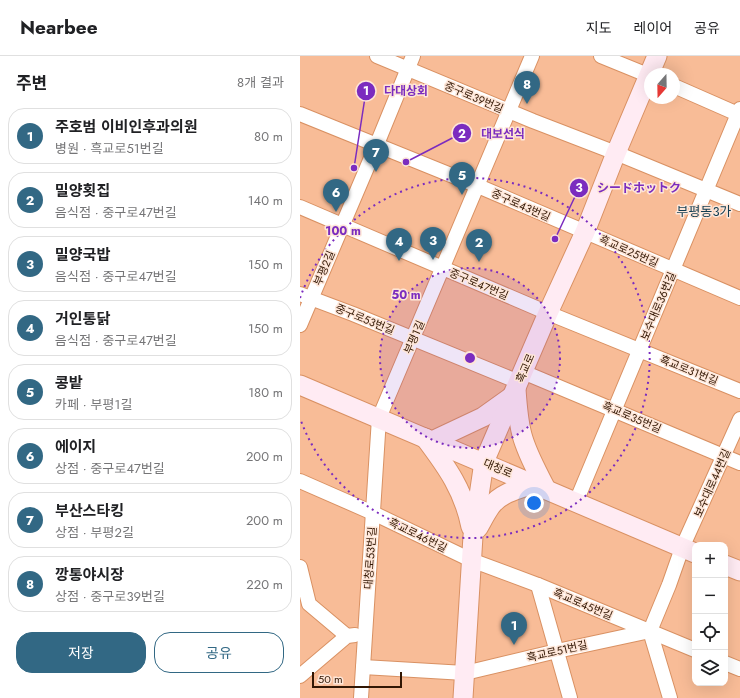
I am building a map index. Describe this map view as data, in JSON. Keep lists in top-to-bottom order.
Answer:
{
  "streets": {
    "main road": ["흑교로", "대청로"],
    "street": [
      "중구로39번길",
      "중구로43번길",
      "흑교로25번길",
      "부평2길",
      "중구로47번길",
      "보수대로36번길",
      "중구로53번길",
      "부평1길",
      "흑교로31번길",
      "흑교로35번길",
      "보수대로44번길",
      "흑교로46번길",
      "대청로53번길",
      "흑교로45번길",
      "흑교로51번길"
    ]
  },
  "crossings": [
    ["중구로39번길", "부평2길"],
    ["중구로39번길", "보수대로36번길"],
    ["중구로39번길", "부평1길"],
    ["중구로39번길", "흑교로"],
    ["중구로43번길", "흑교로25번길"],
    ["중구로43번길", "부평2길"],
    ["중구로43번길", "부평1길"],
    ["중구로43번길", "흑교로"],
    ["흑교로25번길", "보수대로36번길"],
    ["흑교로25번길", "흑교로"],
    ["부평2길", "중구로47번길"],
    ["부평2길", "중구로53번길"],
    ["중구로47번길", "부평1길"],
    ["중구로47번길", "흑교로"],
    ["중구로47번길", "흑교로31번길"],
    ["보수대로36번길", "흑교로31번길"],
    ["보수대로36번길", "흑교로35번길"],
    ["보수대로36번길", "대청로"],
    ["중구로53번길", "부평1길"],
    ["중구로53번길", "흑교로"],
    ["중구로53번길", "흑교로35번길"],
    ["부평1길", "대청로"],
    ["부평1길", "대청로53번길"],
    ["흑교로", "흑교로31번길"],
    ["흑교로", "흑교로35번길"],
    ["흑교로", "대청로"],
    ["흑교로", "흑교로46번길"],
    ["흑교로", "흑교로45번길"],
    ["흑교로", "흑교로51번길"],
    ["흑교로35번길", "보수대로44번길"],
    ["대청로", "보수대로44번길"],
    ["대청로", "대청로53번길"],
    ["보수대로44번길", "흑교로45번길"],
    ["보수대로44번길", "흑교로51번길"],
    ["흑교로46번길", "대청로53번길"],
    ["흑교로46번길", "흑교로45번길"],
    ["대청로53번길", "흑교로51번길"],
    ["흑교로45번길", "흑교로51번길"]
  ],
  "districts": ["부평동3가"],
  "places": ["대보선식", "다대상회", "シードホットク"],
  "scale_bar": "50 m",
  "north": "bottom",
  "page": {
    "header": "Nearbee",
    "nav": ["지도", "레이어", "공유"],
    "heading": ["주변", "8개 결과"],
    "pins": [
      "8",
      "7",
      "5",
      "6",
      "3",
      "4",
      "2",
      "1"
    ],
    "list": [
      {
        "mark": "1",
        "name": "주호범 이비인후과의원",
        "note": "병원 · 흑교로51번길",
        "value": "80 m"
      },
      {
        "mark": "2",
        "name": "밀양횟집",
        "note": "음식점 · 중구로47번길",
        "value": "140 m"
      },
      {
        "mark": "3",
        "name": "밀양국밥",
        "note": "음식점 · 중구로47번길",
        "value": "150 m"
      },
      {
        "mark": "4",
        "name": "거인통닭",
        "note": "음식점 · 중구로47번길",
        "value": "150 m"
      },
      {
        "mark": "5",
        "name": "콩밭",
        "note": "카페 · 부평1길",
        "value": "180 m"
      },
      {
        "mark": "6",
        "name": "에이지",
        "note": "상점 · 중구로47번길",
        "value": "200 m"
      },
      {
        "mark": "7",
        "name": "부산스타킹",
        "note": "상점 · 부평2길",
        "value": "200 m"
      },
      {
        "mark": "8",
        "name": "깡통야시장",
        "note": "상점 · 중구로39번길",
        "value": "220 m"
      }
    ],
    "map_buttons": ["+", "−"],
    "buttons": ["저장", "공유"],
    "scale": "50 m"
  },
  "rings": ["100 m", "50 m"]
}
